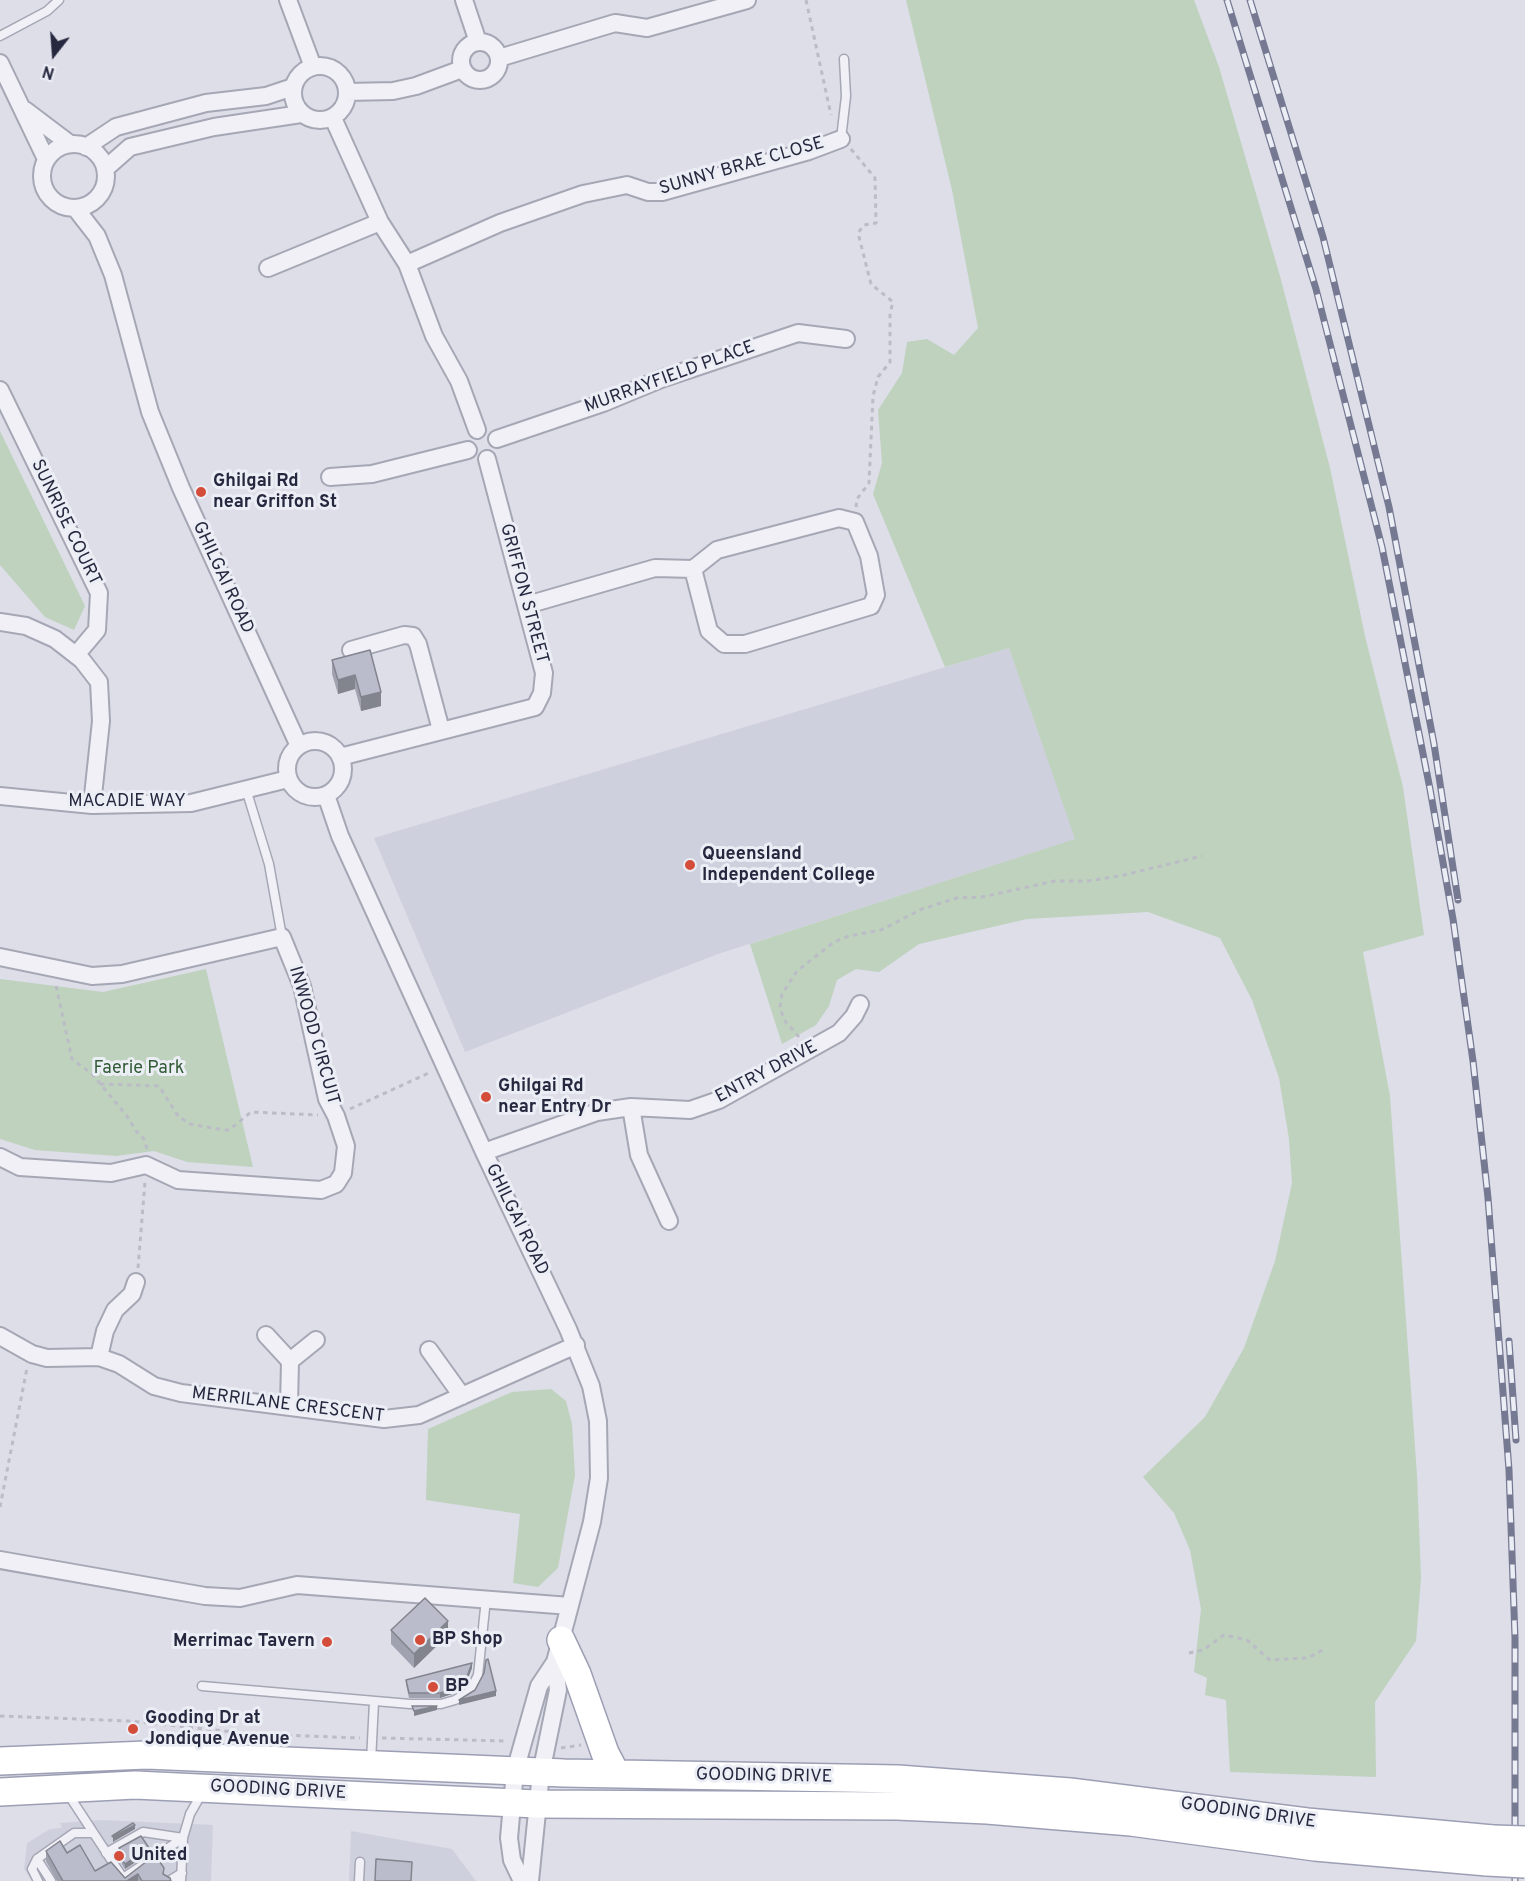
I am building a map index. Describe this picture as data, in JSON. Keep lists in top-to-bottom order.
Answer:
{
  "streets": {
    "main road": ["GOODING DRIVE"],
    "street": [
      "SUNNY BRAE CLOSE",
      "MURRAYFIELD PLACE",
      "SUNRISE COURT",
      "GHILGAI ROAD",
      "GRIFFON STREET",
      "MACADIE WAY",
      "INWOOD CIRCUIT",
      "ENTRY DRIVE",
      "MERRILANE CRESCENT"
    ]
  },
  "crossings": [
    ["MURRAYFIELD PLACE", "GRIFFON STREET"],
    ["GHILGAI ROAD", "GRIFFON STREET"],
    ["GHILGAI ROAD", "MACADIE WAY"],
    ["GHILGAI ROAD", "ENTRY DRIVE"],
    ["GHILGAI ROAD", "MERRILANE CRESCENT"],
    ["GHILGAI ROAD", "GOODING DRIVE"],
    ["GRIFFON STREET", "MACADIE WAY"]
  ],
  "parks": ["Faerie Park"],
  "places": [
    "Ghilgai Rd near Griffon St",
    "Queensland Independent College",
    "Ghilgai Rd near Entry Dr",
    "BP Shop",
    "Merrimac Tavern",
    "BP",
    "Gooding Dr at Jondique Avenue",
    "United"
  ],
  "north": "bottom"
}
